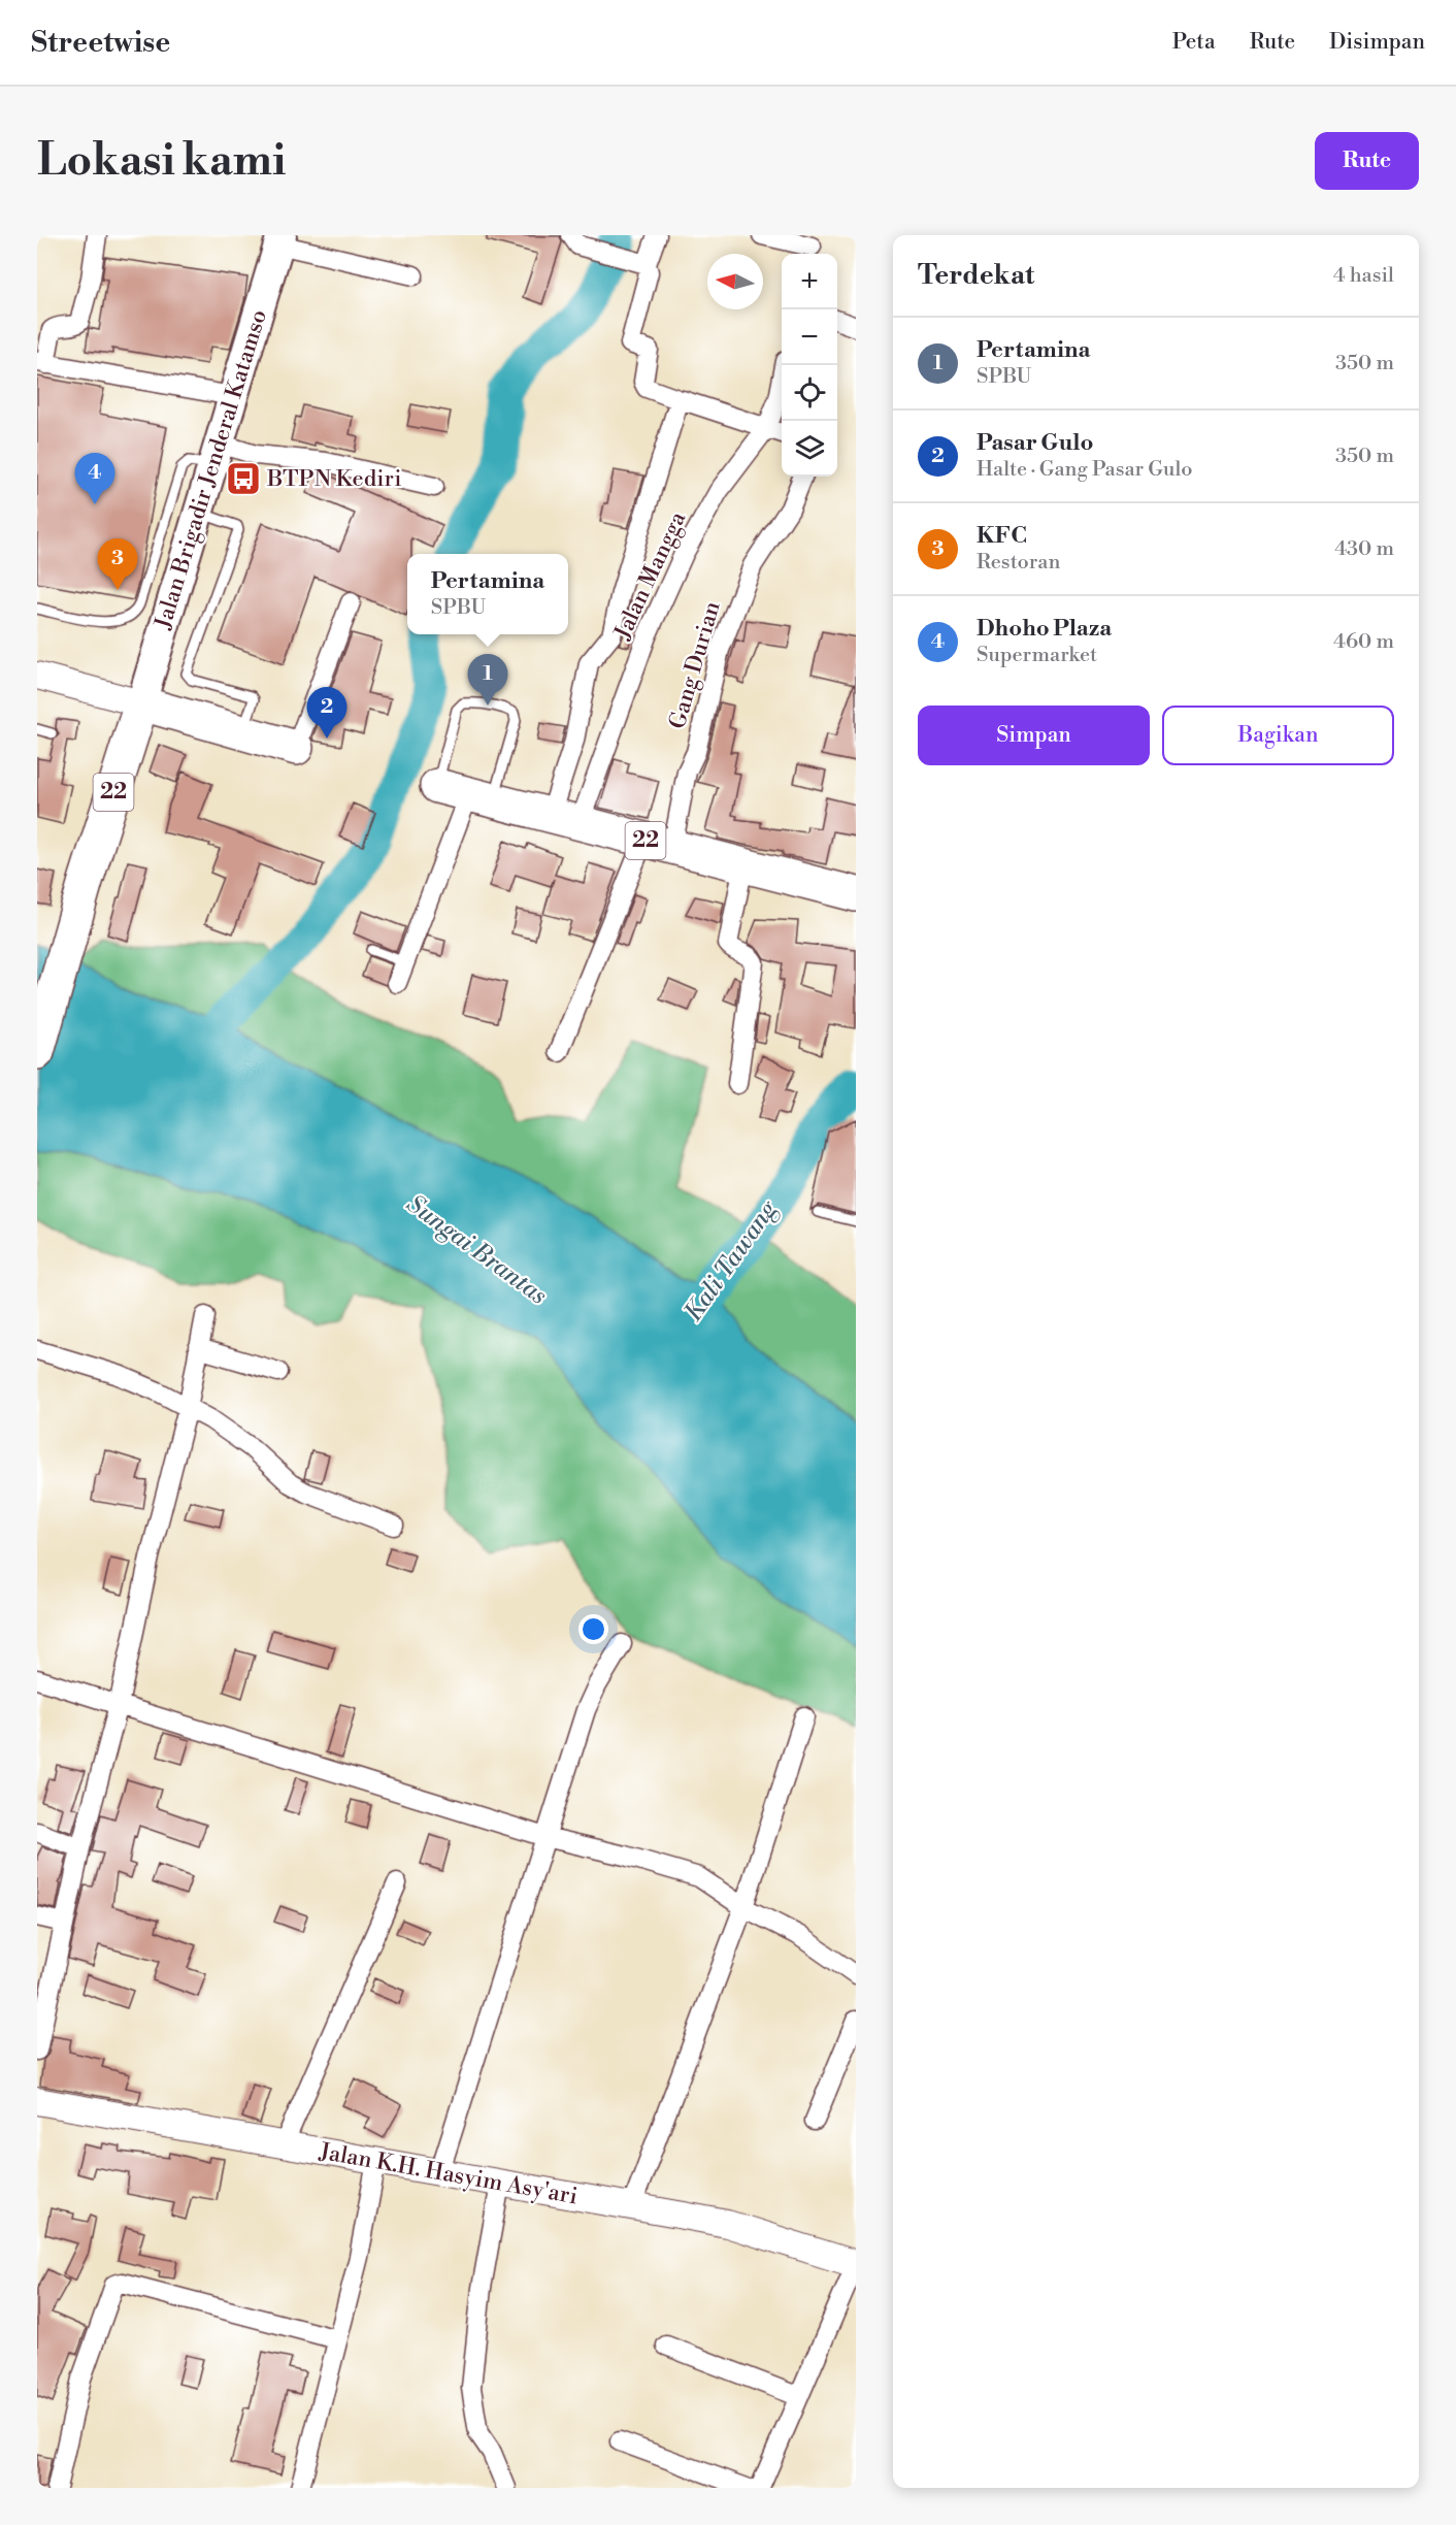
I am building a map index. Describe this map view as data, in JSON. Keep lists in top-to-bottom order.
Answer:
{
  "streets": {
    "highway": ["22"],
    "main road": ["Jalan Brigadir Jenderal Katamso"],
    "street": ["Jalan Mangga", "Gang Durian", "Jalan K.H. Hasyim Asy'ari"]
  },
  "crossings": [
    ["Jalan Brigadir Jenderal Katamso", "22"],
    ["Jalan Mangga", "22"],
    ["Gang Durian", "22"]
  ],
  "water": ["Sungai Brantas", "Kali Tawang"],
  "places": {
    "bus stop": ["BTPN Kediri"]
  },
  "north": "left",
  "page": {
    "header": "Streetwise",
    "nav": ["Peta", "Rute", "Disimpan"],
    "buttons": [
      "Rute",
      ["Simpan", "Bagikan"]
    ],
    "title": "Lokasi kami",
    "heading": ["Terdekat", "4 hasil"],
    "map_buttons": ["+", "−"],
    "list": [
      {
        "mark": "1",
        "name": "Pertamina",
        "note": "SPBU",
        "value": "350 m"
      },
      {
        "mark": "2",
        "name": "Pasar Gulo",
        "note": "Halte · Gang Pasar Gulo",
        "value": "350 m"
      },
      {
        "mark": "3",
        "name": "KFC",
        "note": "Restoran",
        "value": "430 m"
      },
      {
        "mark": "4",
        "name": "Dhoho Plaza",
        "note": "Supermarket",
        "value": "460 m"
      }
    ],
    "pins": [
      "4",
      "3",
      "1",
      "2"
    ],
    "popup": ["Pertamina", "SPBU"]
  }
}
